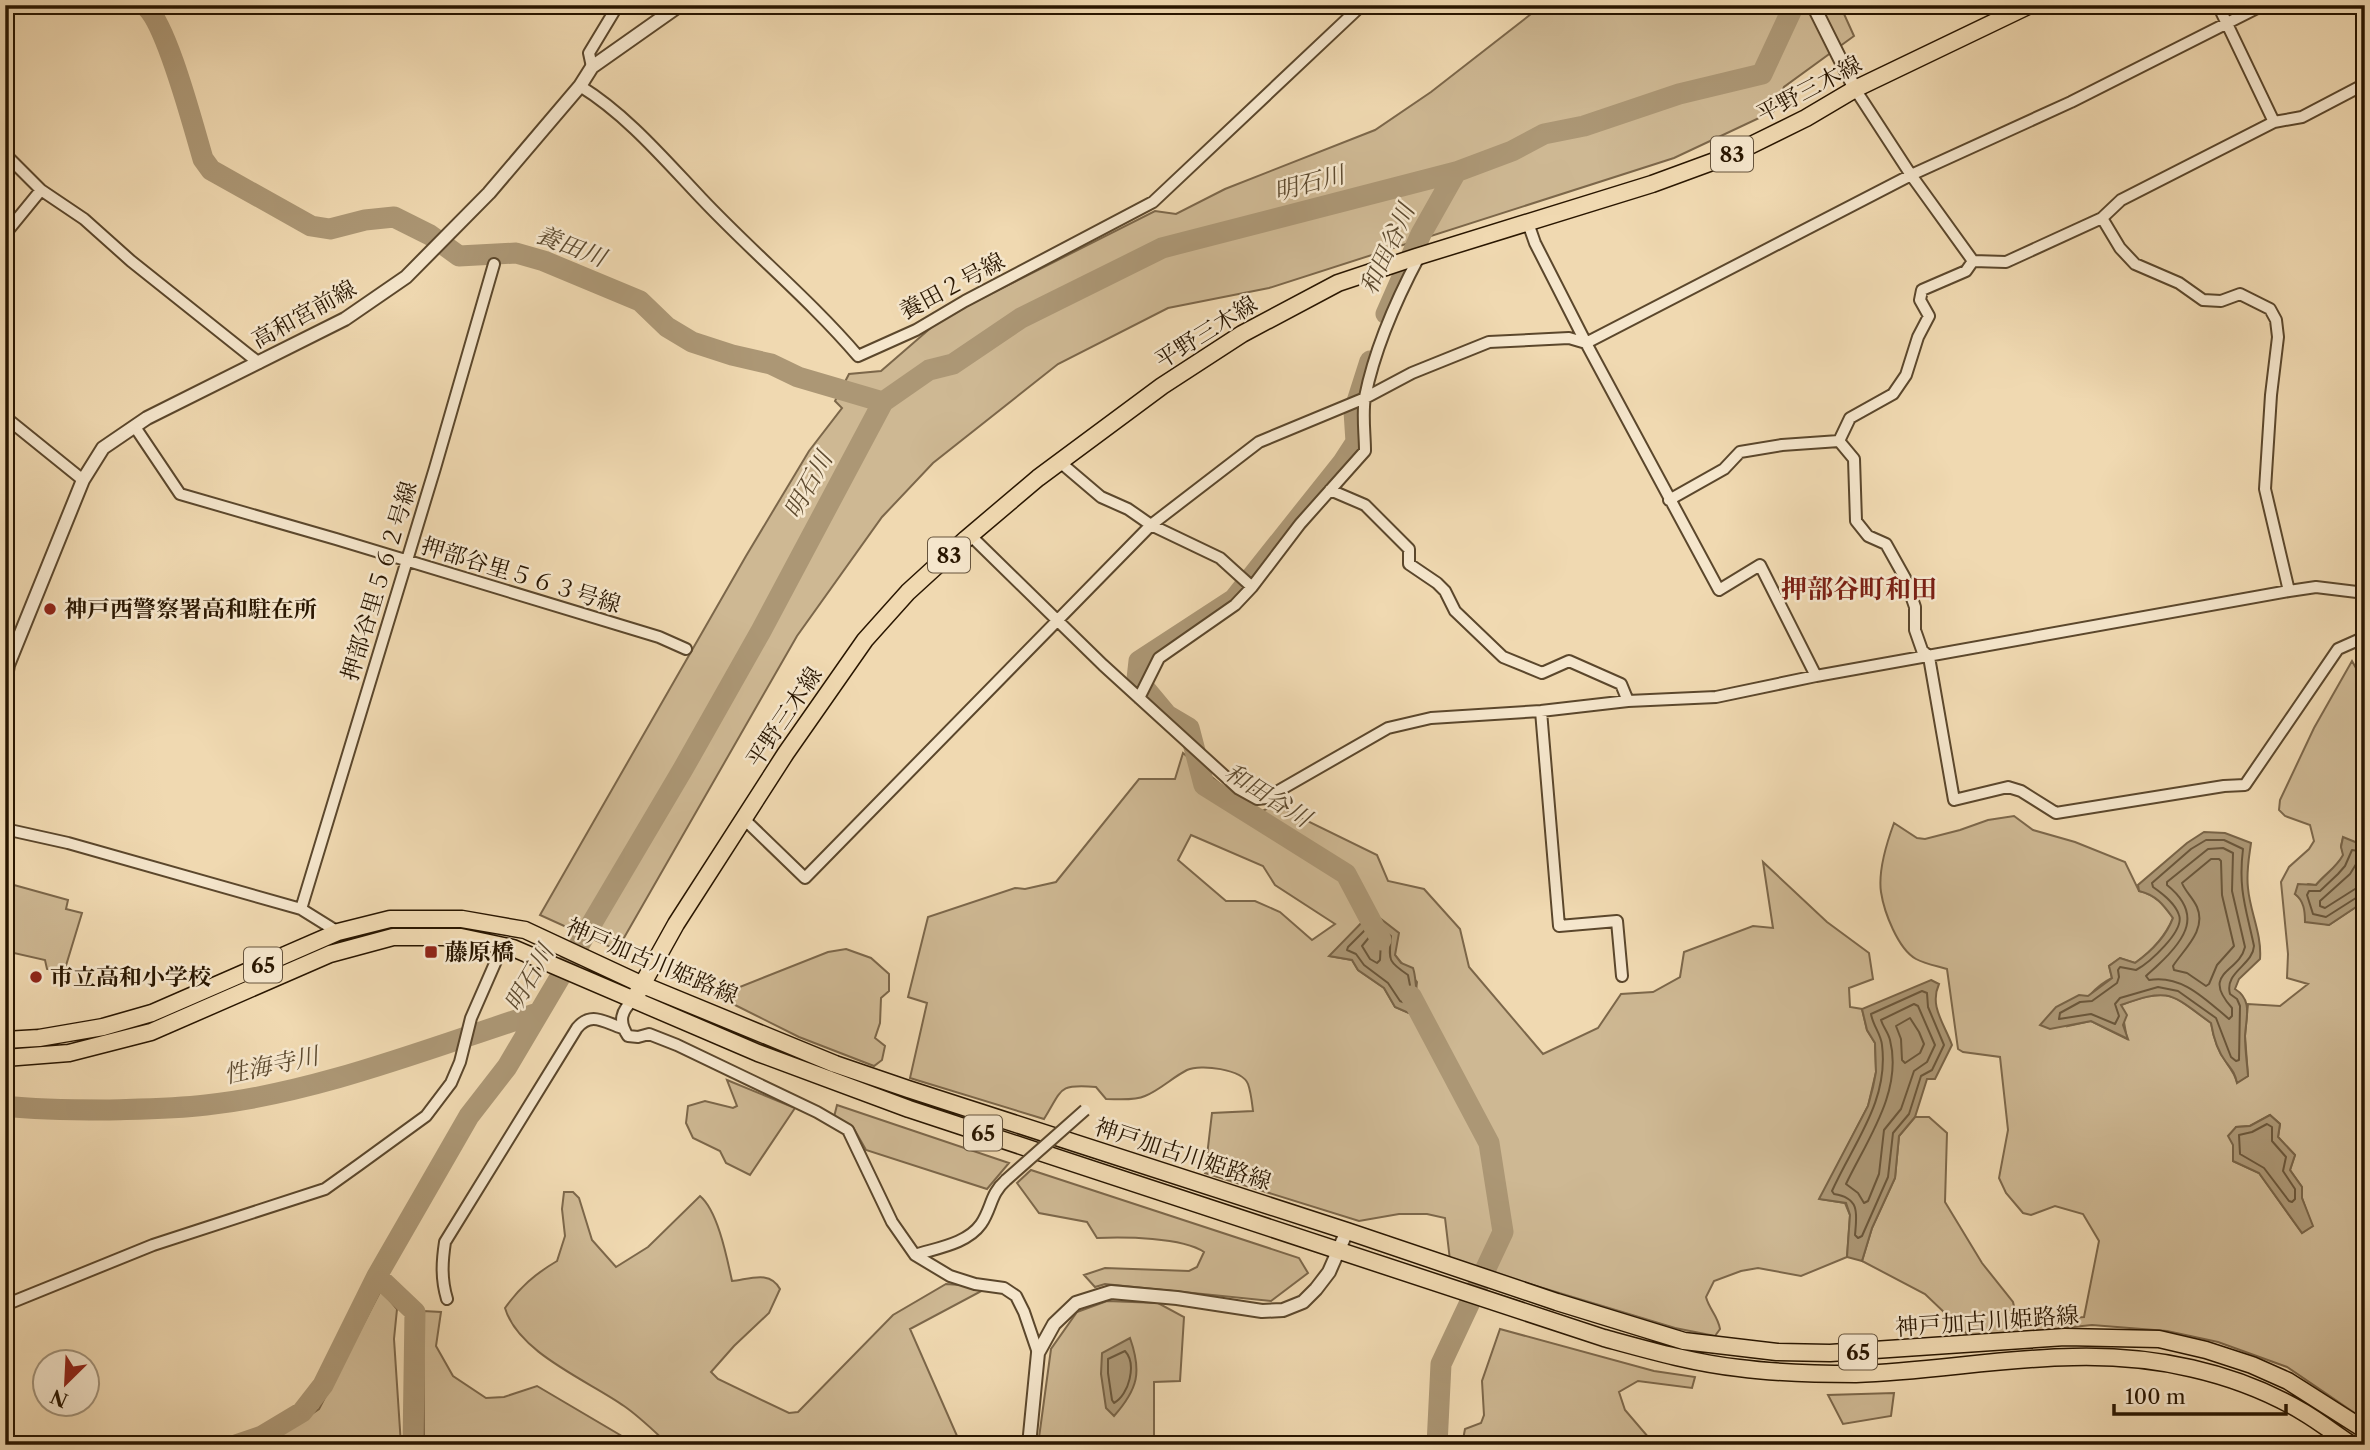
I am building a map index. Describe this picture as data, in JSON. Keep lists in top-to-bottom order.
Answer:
{
  "streets": {
    "main road": [
      "平野三木線",
      "83",
      "神戸加古川姫路線",
      "65"
    ],
    "street": [
      "養田２号線",
      "高和宮前線",
      "押部谷里５６３号線",
      "押部谷里５６２号線"
    ]
  },
  "crossings": [
    ["平野三木線", "神戸加古川姫路線"],
    ["養田２号線", "高和宮前線"],
    ["高和宮前線", "押部谷里５６３号線"],
    ["押部谷里５６３号線", "押部谷里５６２号線"]
  ],
  "districts": ["押部谷町和田"],
  "water": [
    "明石川",
    "養田川",
    "和田谷川",
    "性海寺川"
  ],
  "places": {
    "other": ["神戸西警察署高和駐在所", "市立高和小学校"],
    "transit": ["藤原橋"]
  },
  "scale_bar": "100 m",
  "north": "bottom left"
}
